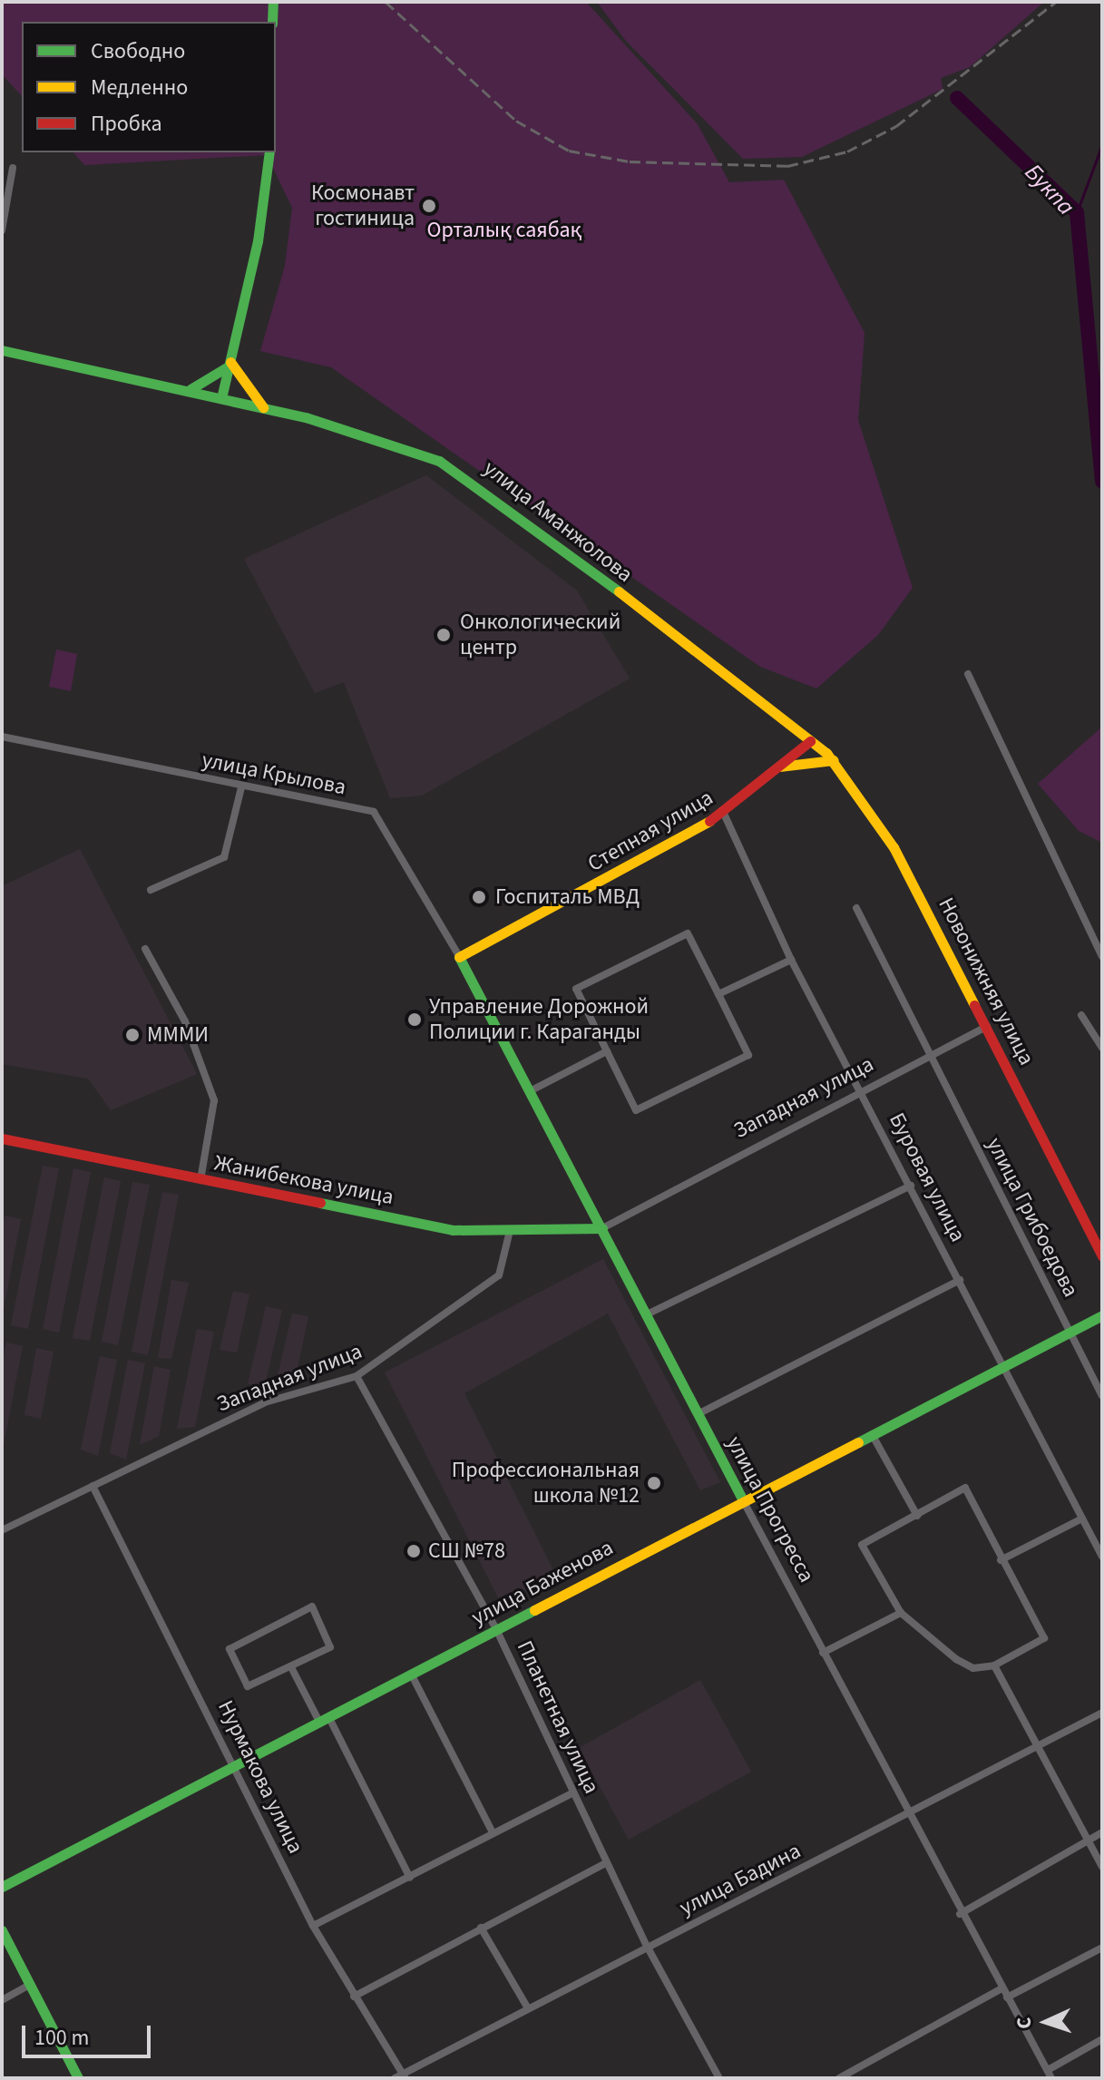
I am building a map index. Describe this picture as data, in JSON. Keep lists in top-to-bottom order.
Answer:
{
  "streets": {
    "main road": [
      "улица Аманжолова",
      "Степная улица",
      "Новонижняя улица",
      "Жанибекова улица",
      "улица Прогресса",
      "улица Баженова"
    ],
    "street": [
      "улица Крылова",
      "Западная улица",
      "Буровая улица",
      "улица Грибоедова",
      "Планетная улица",
      "Нурмакова улица",
      "улица Бадина"
    ]
  },
  "crossings": [
    ["улица Аманжолова", "Степная улица"],
    ["улица Аманжолова", "Новонижняя улица"],
    ["улица Крылова", "Степная улица"],
    ["улица Крылова", "улица Прогресса"],
    ["Степная улица", "Новонижняя улица"],
    ["Степная улица", "Буровая улица"],
    ["Степная улица", "улица Прогресса"],
    ["Новонижняя улица", "Западная улица"],
    ["Западная улица", "Буровая улица"],
    ["Западная улица", "Жанибекова улица"],
    ["Западная улица", "улица Грибоедова"],
    ["Западная улица", "улица Прогресса"],
    ["Западная улица", "Планетная улица"],
    ["Западная улица", "Нурмакова улица"],
    ["Буровая улица", "улица Баженова"],
    ["Жанибекова улица", "улица Прогресса"],
    ["улица Грибоедова", "улица Баженова"],
    ["улица Прогресса", "улица Баженова"],
    ["улица Прогресса", "улица Бадина"],
    ["улица Баженова", "Планетная улица"],
    ["улица Баженова", "Нурмакова улица"],
    ["Планетная улица", "улица Бадина"],
    ["Нурмакова улица", "улица Бадина"]
  ],
  "water": ["Букпа"],
  "parks": ["Орталық саябақ"],
  "places": [
    "Космонавт гостиница",
    "Онкологический центр",
    "Госпиталь МВД",
    "Управление Дорожной Полиции г. Караганды",
    "МММИ",
    "Профессиональная школа №12",
    "СШ №78"
  ],
  "legend": ["Свободно", "Медленно", "Пробка"],
  "scale_bar": "100 m",
  "north": "left"
}
